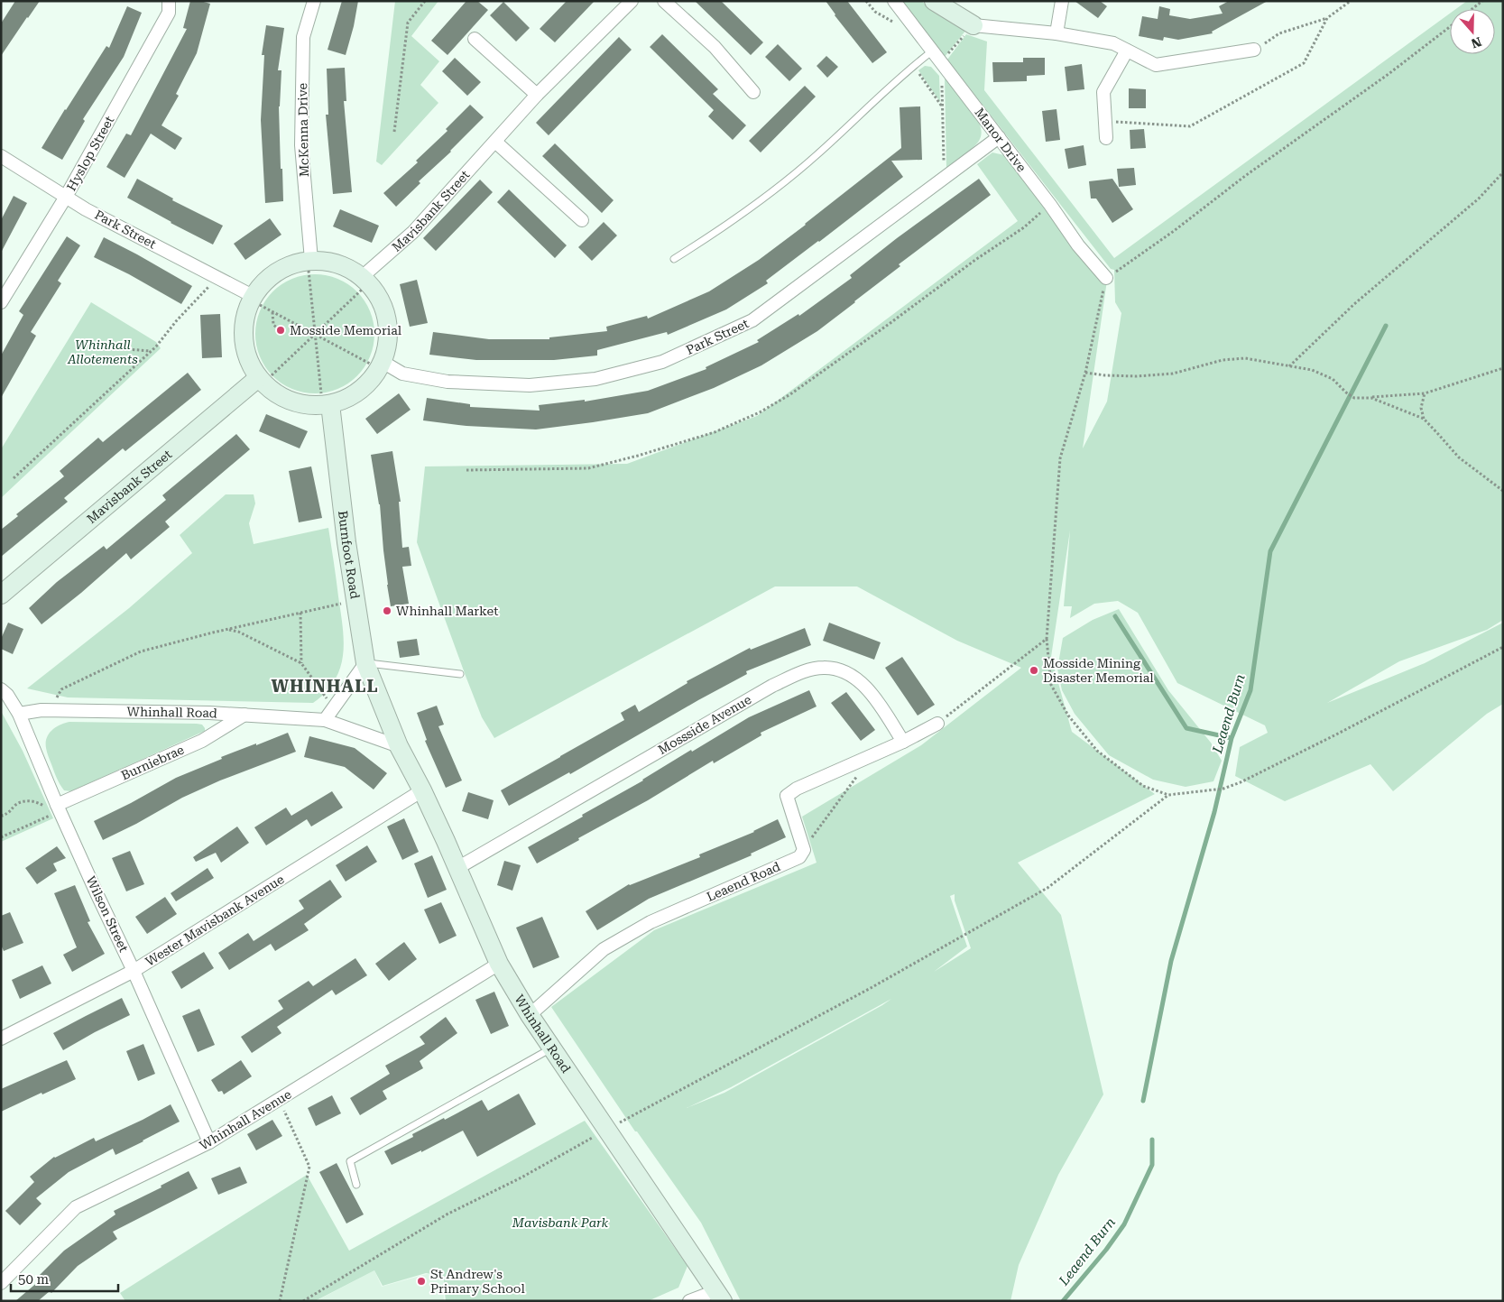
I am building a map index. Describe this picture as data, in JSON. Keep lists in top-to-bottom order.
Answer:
{
  "streets": {
    "street": [
      "McKenna Drive",
      "Manor Drive",
      "Hyslop Street",
      "Mavisbank Street",
      "Park Street",
      "Burnfoot Road",
      "Whinhall Road",
      "Mossside Avenue",
      "Burniebrae",
      "Leaend Road",
      "Wilson Street",
      "Wester Mavisbank Avenue",
      "Whinhall Avenue"
    ]
  },
  "crossings": [
    ["Manor Drive", "Park Street"],
    ["Hyslop Street", "Park Street"],
    ["Burnfoot Road", "Whinhall Road"],
    ["Whinhall Road", "Mossside Avenue"],
    ["Whinhall Road", "Burniebrae"],
    ["Whinhall Road", "Leaend Road"],
    ["Whinhall Road", "Wilson Street"],
    ["Whinhall Road", "Wester Mavisbank Avenue"],
    ["Whinhall Road", "Whinhall Avenue"],
    ["Burniebrae", "Wilson Street"],
    ["Wilson Street", "Wester Mavisbank Avenue"],
    ["Wilson Street", "Whinhall Avenue"]
  ],
  "districts": ["WHINHALL"],
  "water": ["Leaend Burn"],
  "parks": ["Whinhall Allotements", "Mavisbank Park"],
  "places": [
    "Mosside Memorial",
    "Whinhall Market",
    "Mosside Mining Disaster Memorial",
    "St Andrew's Primary School"
  ],
  "scale_bar": "50 m",
  "north": "bottom"
}
